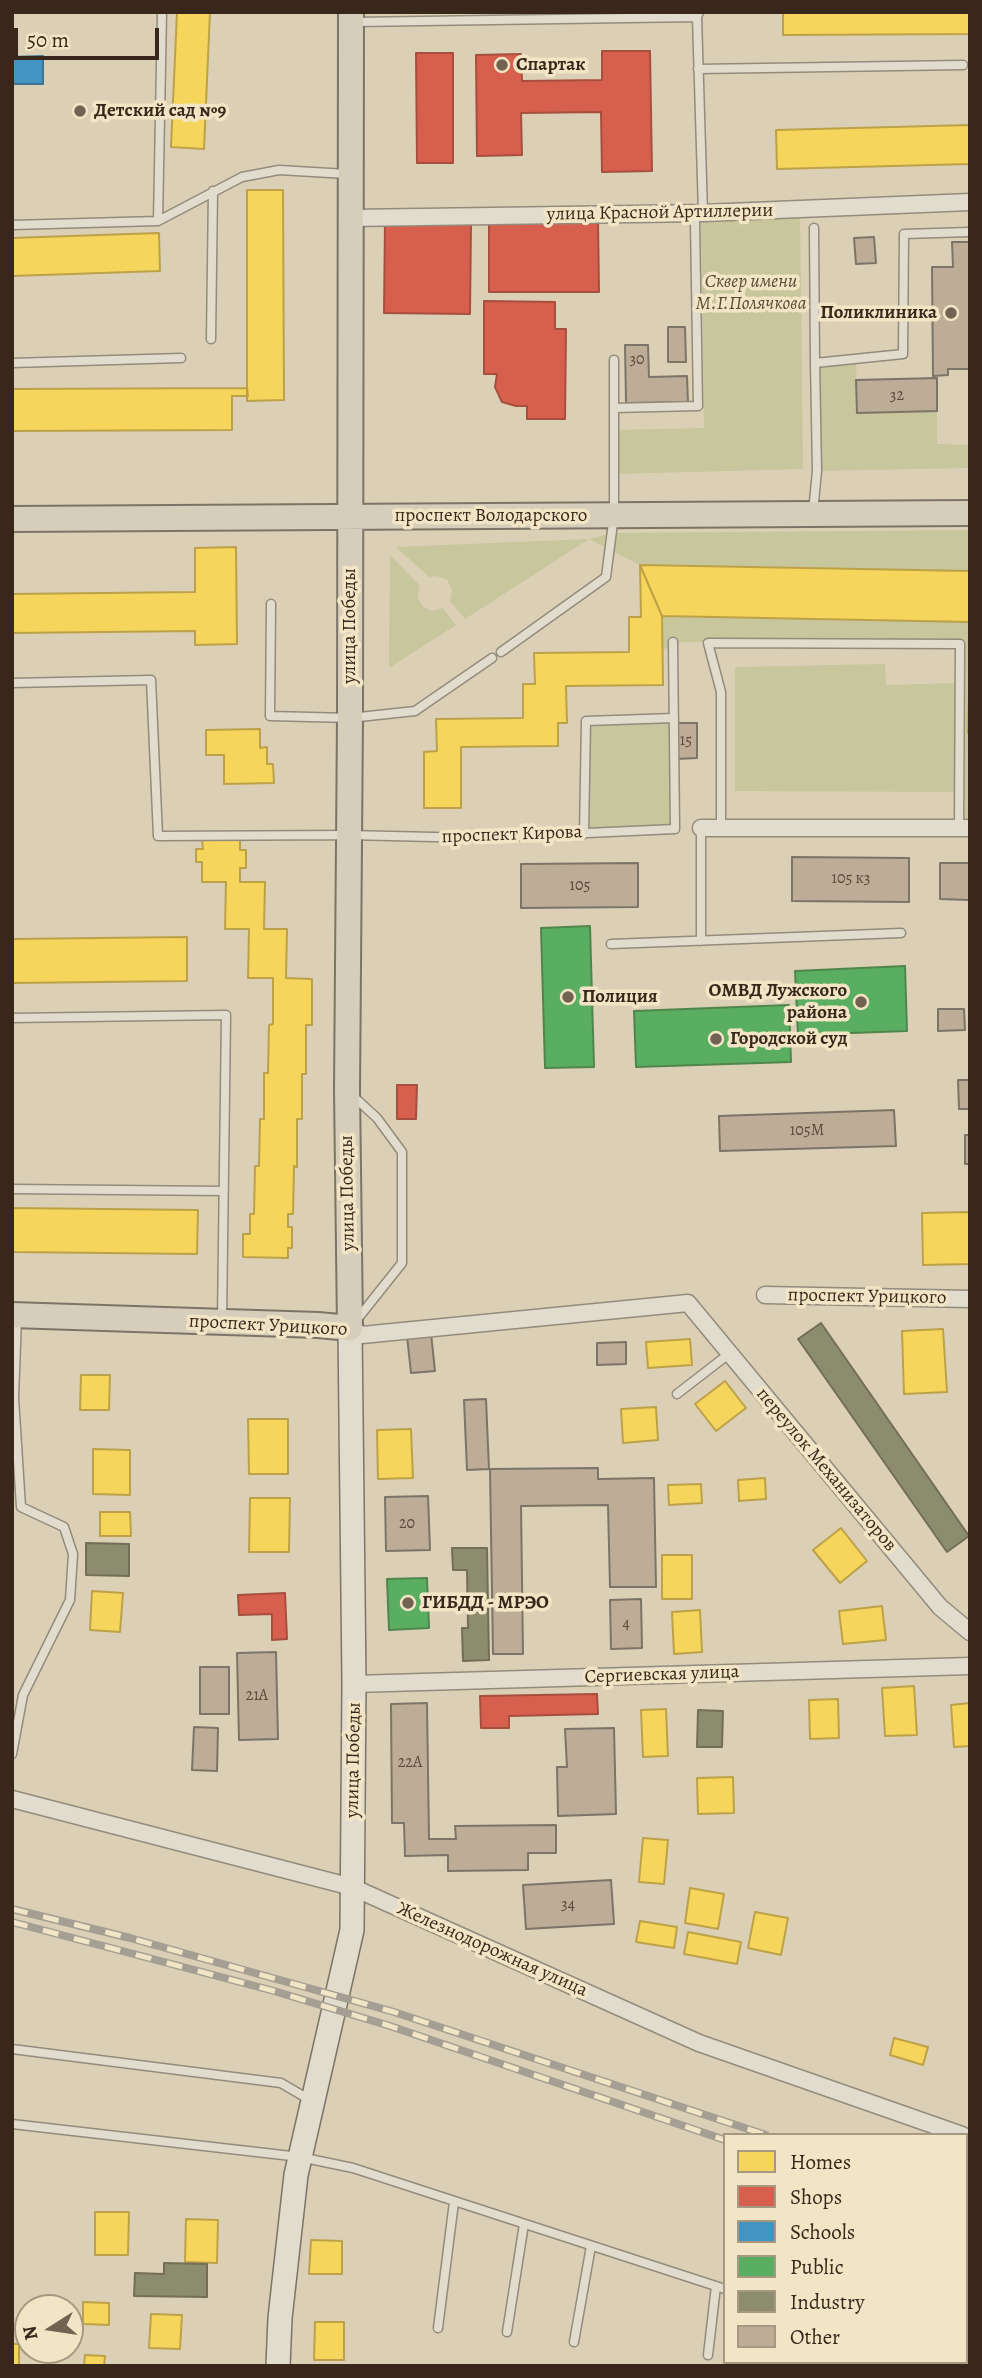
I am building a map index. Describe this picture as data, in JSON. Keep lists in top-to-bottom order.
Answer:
{
  "streets": {
    "main road": ["проспект Володарского", "улица Победы", "проспект Урицкого"],
    "street": [
      "улица Красной Артиллерии",
      "переулок Механизаторов",
      "Сергиевская улица",
      "Железнодорожная улица"
    ],
    "lane": ["проспект Кирова"]
  },
  "crossings": [
    ["улица Красной Артиллерии", "улица Победы"],
    ["проспект Володарского", "улица Победы"],
    ["улица Победы", "проспект Кирова"],
    ["улица Победы", "проспект Урицкого"],
    ["улица Победы", "Сергиевская улица"],
    ["улица Победы", "Железнодорожная улица"],
    ["проспект Урицкого", "переулок Механизаторов"]
  ],
  "parks": ["Сквер имени М.Г.Полячкова"],
  "places": [
    "Спартак",
    "Детский сад №9",
    "Поликлиника",
    "Полиция",
    "ОМВД Лужского района",
    "Городской суд",
    "ГИБДД - МРЭО"
  ],
  "house_numbers": [
    "30",
    "32",
    "15",
    "105 к3",
    "105",
    "105М",
    "20",
    "4",
    "21А",
    "22А",
    "34"
  ],
  "legend": [
    "Homes",
    "Shops",
    "Schools",
    "Public",
    "Industry",
    "Other"
  ],
  "scale_bar": "50 m",
  "north": "left"
}
